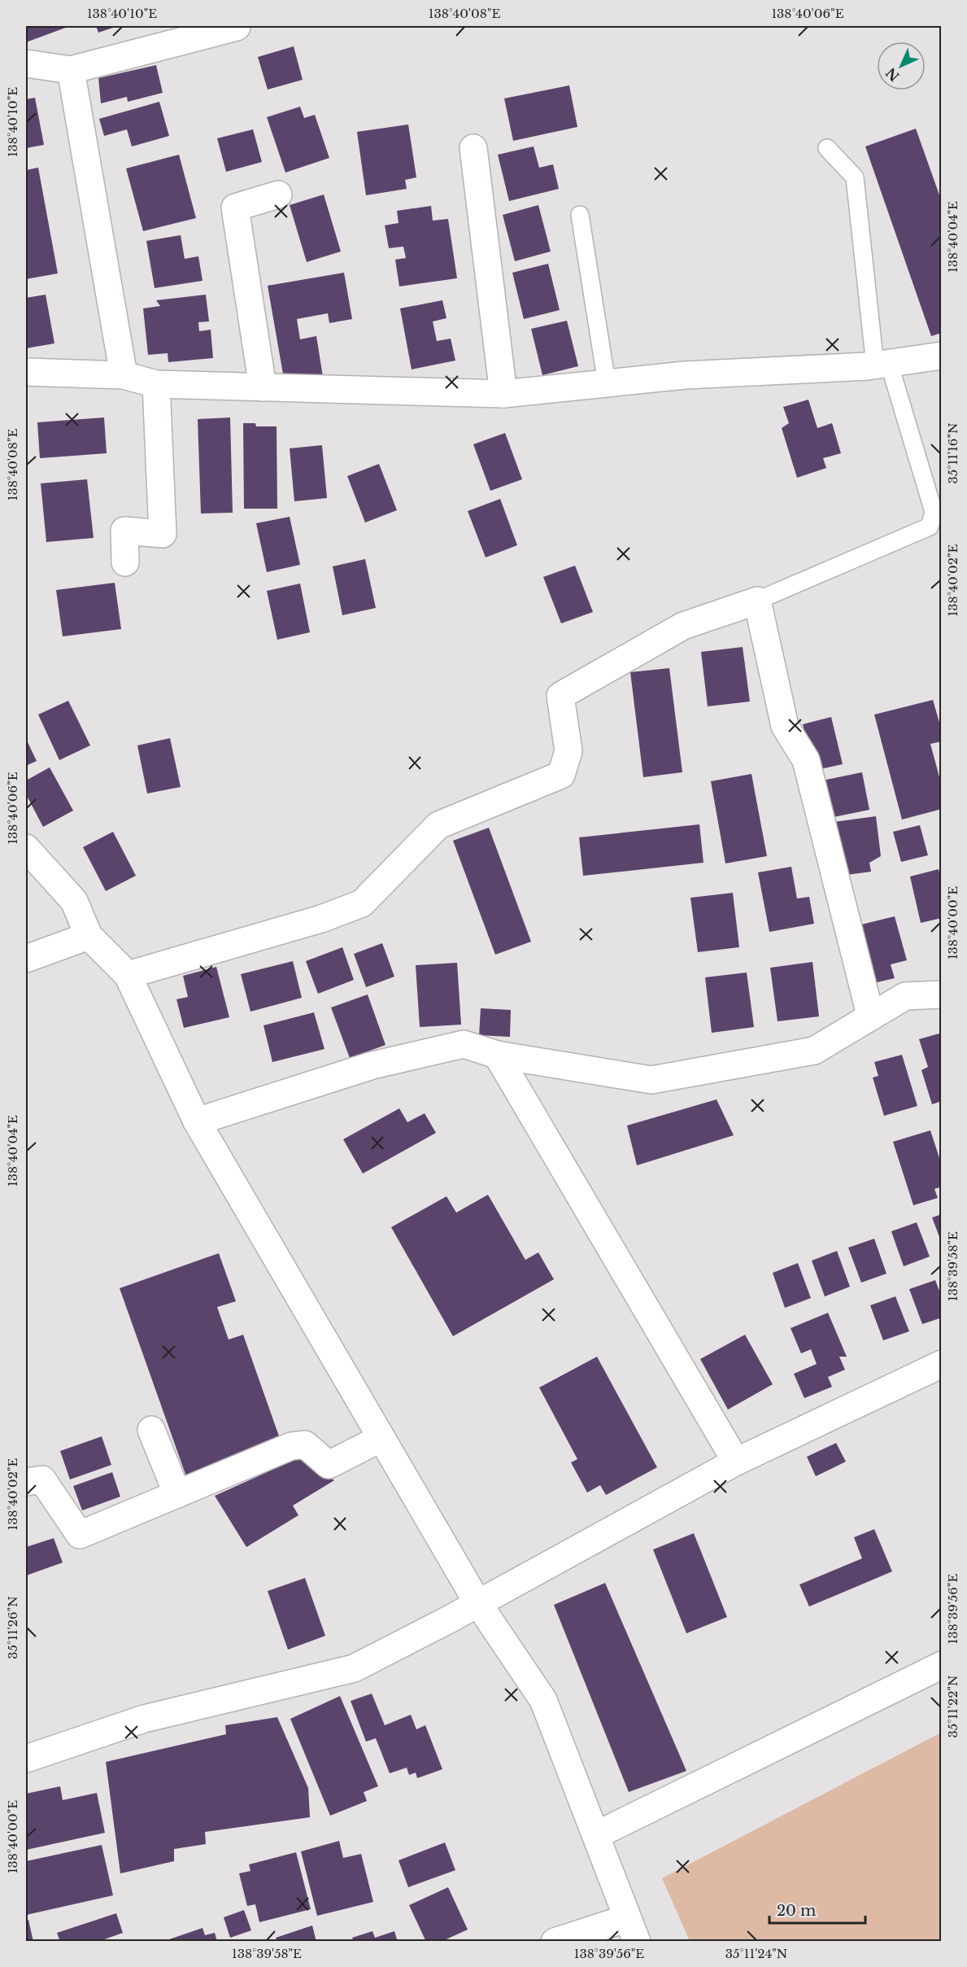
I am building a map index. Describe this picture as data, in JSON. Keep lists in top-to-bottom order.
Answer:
{
  "scale_bar": "20 m",
  "north": "bottom left",
  "coordinates": [
    "138°40'10\"E",
    "138°40'08\"E",
    "138°40'06\"E",
    "138°40'04\"E",
    "35°11'16\"N",
    "138°40'02\"E",
    "138°40'00\"E",
    "138°39'58\"E",
    "138°39'56\"E",
    "35°11'26\"N",
    "35°11'22\"N",
    "35°11'24\"N"
  ]
}
